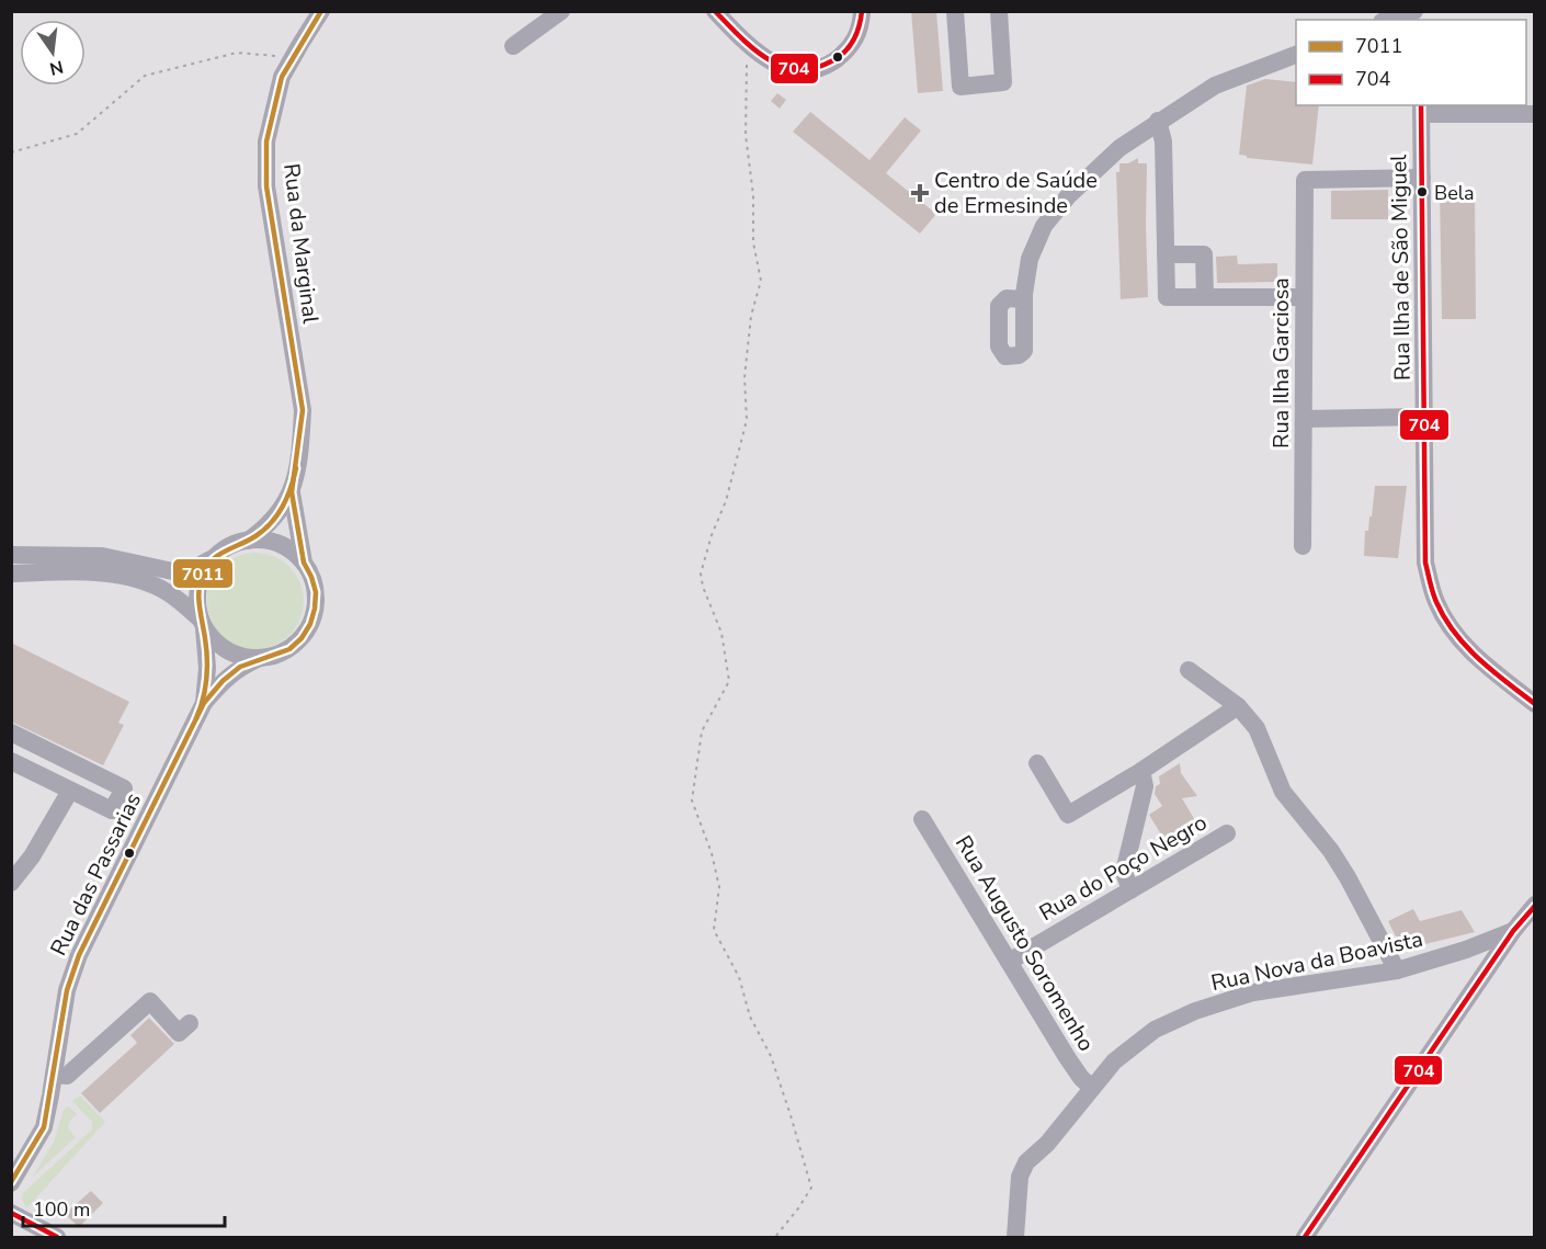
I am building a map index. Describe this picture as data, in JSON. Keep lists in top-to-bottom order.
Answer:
{
  "streets": {
    "street": [
      "Rua da Marginal",
      "Rua Ilha de São Miguel",
      "Rua Ilha Garciosa",
      "Rua do Poço Negro",
      "Rua das Passarias",
      "Rua Augusto Soromenho",
      "Rua Nova da Boavista"
    ]
  },
  "crossings": [
    ["Rua da Marginal", "Rua das Passarias"],
    ["Rua Ilha de São Miguel", "Rua Ilha Garciosa"],
    ["Rua do Poço Negro", "Rua Augusto Soromenho"],
    ["Rua Augusto Soromenho", "Rua Nova da Boavista"]
  ],
  "places": {
    "other": ["Bela"],
    "health": ["Centro de Saúde de Ermesinde"]
  },
  "lines": ["transit line 7011", "transit line 704"],
  "legend": ["7011", "704"],
  "scale_bar": "100 m",
  "north": "bottom"
}
